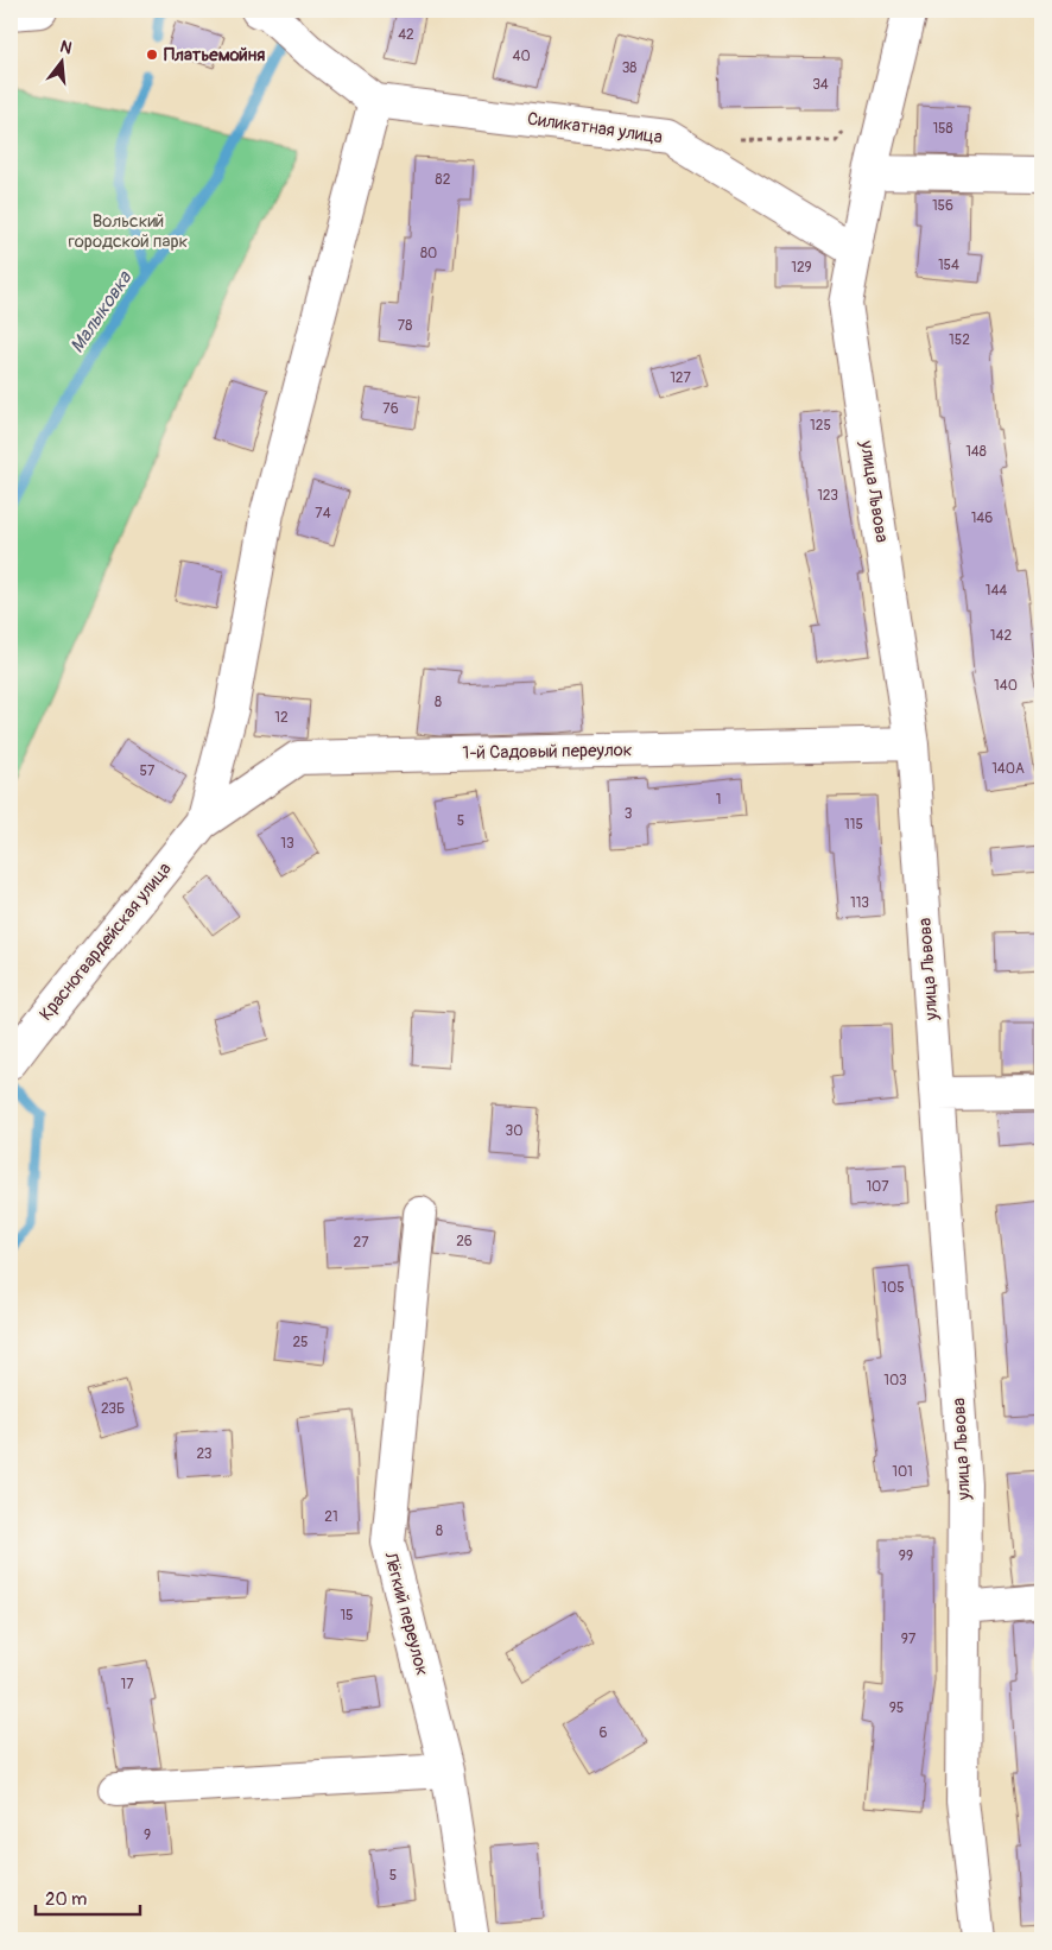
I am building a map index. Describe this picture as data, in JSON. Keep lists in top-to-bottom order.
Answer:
{
  "streets": {
    "street": [
      "Силикатная улица",
      "улица Львова",
      "1-й Садовый переулок",
      "Красногвардейская улица",
      "Лёгкий переулок"
    ]
  },
  "crossings": [
    ["Силикатная улица", "улица Львова"],
    ["улица Львова", "1-й Садовый переулок"],
    ["1-й Садовый переулок", "Красногвардейская улица"]
  ],
  "water": ["Малыковка"],
  "parks": ["Вольский городской парк"],
  "places": ["Платьемойня"],
  "house_numbers": [
    "42",
    "40",
    "38",
    "34",
    "158",
    "82",
    "156",
    "80",
    "154",
    "129",
    "78",
    "152",
    "127",
    "76",
    "125",
    "148",
    "123",
    "74",
    "146",
    "144",
    "142",
    "140",
    "8",
    "12",
    "140А",
    "57",
    "1",
    "3",
    "5",
    "115",
    "13",
    "113",
    "30",
    "107",
    "26",
    "27",
    "105",
    "25",
    "103",
    "23Б",
    "23",
    "101",
    "21",
    "8",
    "99",
    "15",
    "97",
    "17",
    "95",
    "6",
    "9",
    "5"
  ],
  "scale_bar": "20 m",
  "north": "top"
}
